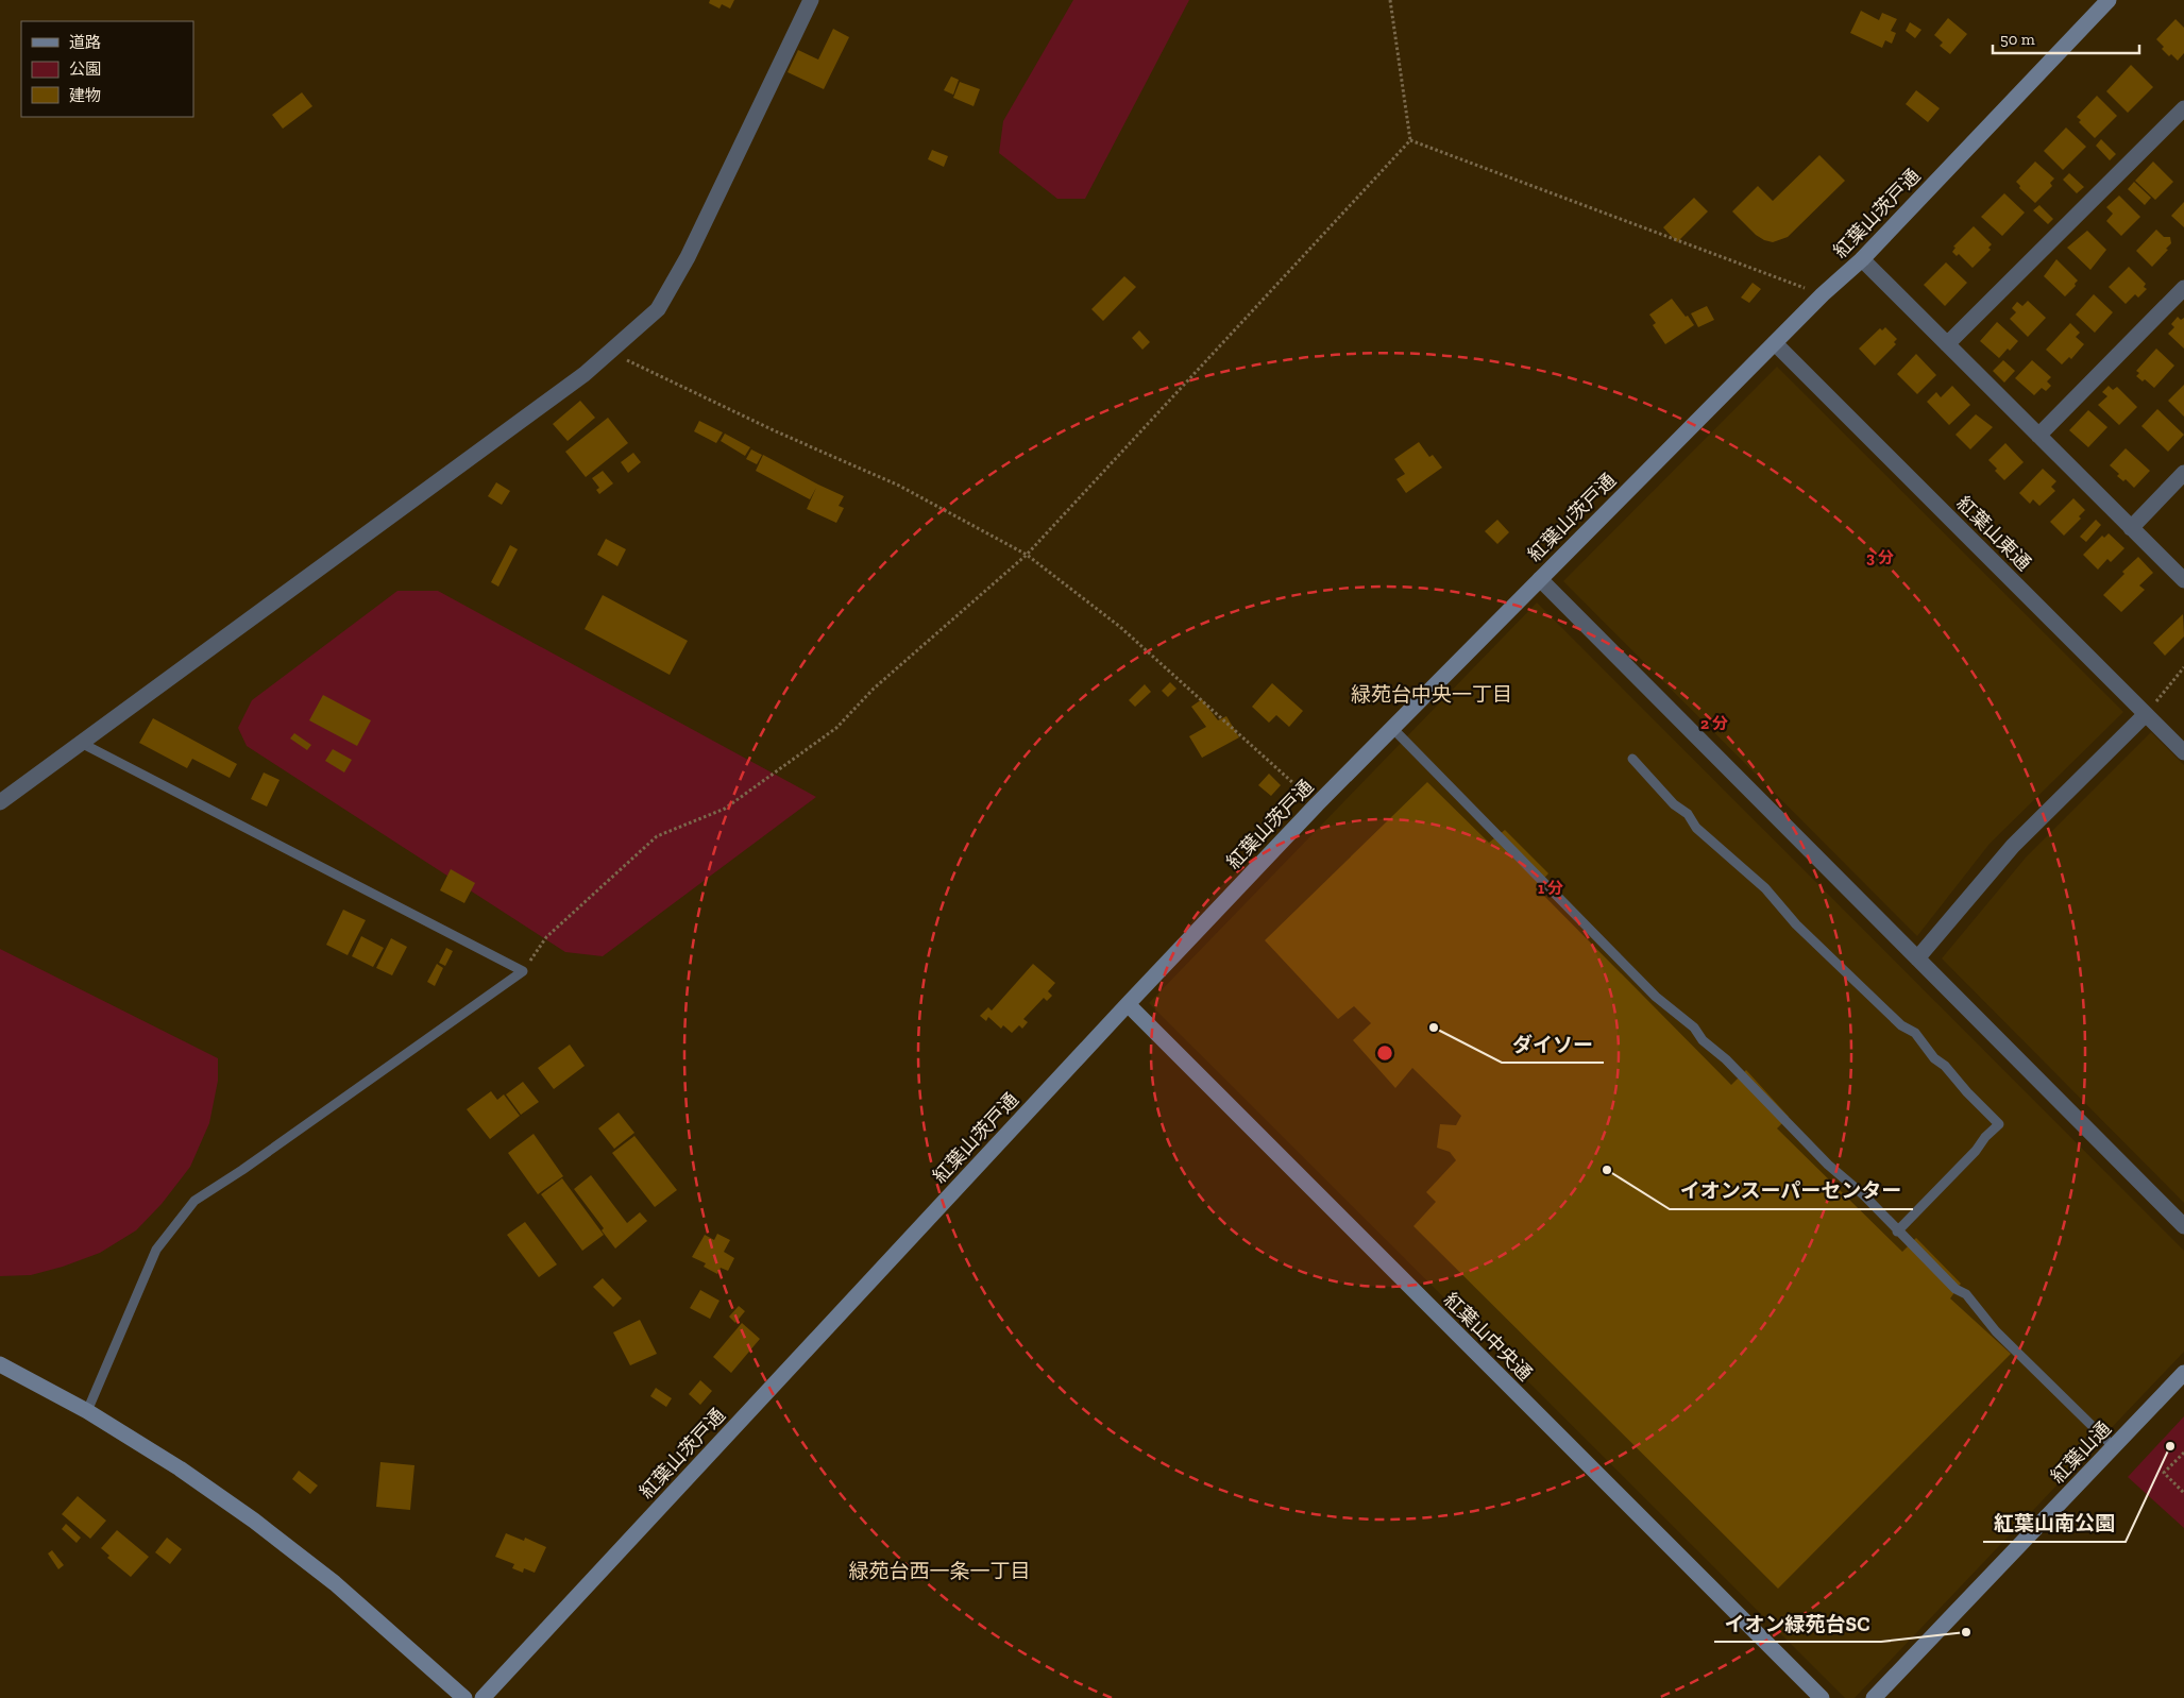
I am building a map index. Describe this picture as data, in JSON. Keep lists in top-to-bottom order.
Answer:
{
  "streets": {
    "street": [
      "紅葉山茨戸通",
      "紅葉山東通",
      "紅葉山中央通",
      "紅葉山通"
    ]
  },
  "crossings": [
    ["紅葉山茨戸通", "紅葉山東通"],
    ["紅葉山茨戸通", "紅葉山中央通"]
  ],
  "districts": ["緑苑台中央一丁目", "緑苑台西一条一丁目"],
  "places": [
    "ダイソー",
    "イオンスーパーセンター",
    "紅葉山南公園",
    "イオン緑苑台SC"
  ],
  "legend": ["道路", "公園", "建物"],
  "scale_bar": "50 m",
  "rings": ["3 分", "2 分", "1 分"]
}
